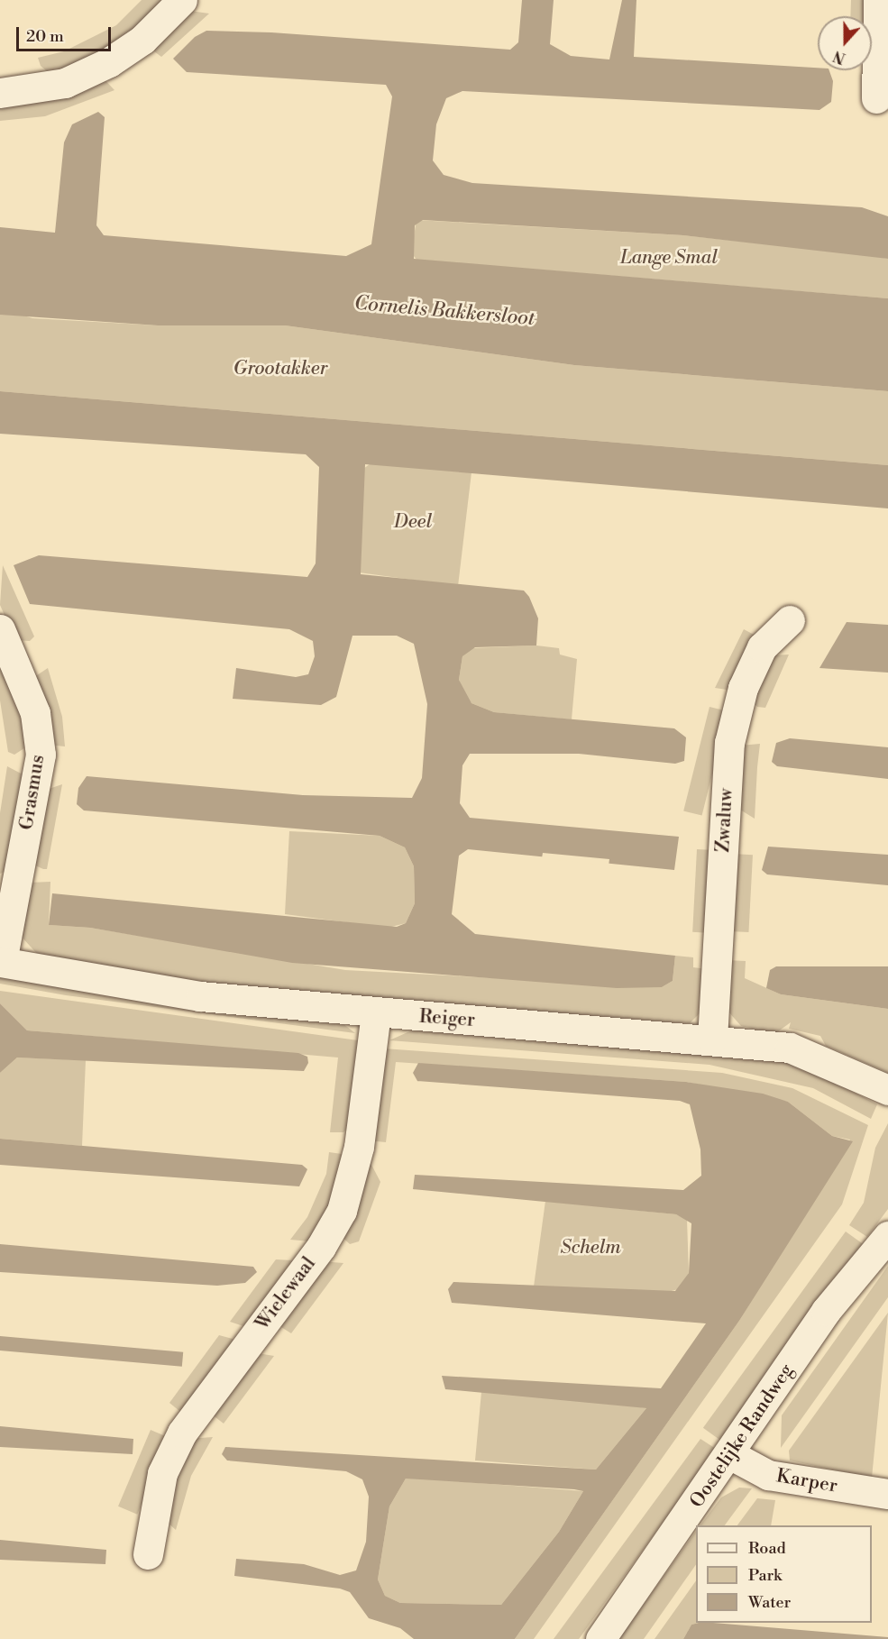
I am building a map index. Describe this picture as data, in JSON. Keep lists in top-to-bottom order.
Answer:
{
  "streets": {
    "street": [
      "Grasmus",
      "Zwaluw",
      "Reiger",
      "Wielewaal",
      "Oostelijke Randweg",
      "Karper"
    ]
  },
  "crossings": [
    ["Grasmus", "Reiger"],
    ["Zwaluw", "Reiger"],
    ["Reiger", "Wielewaal"],
    ["Oostelijke Randweg", "Karper"]
  ],
  "water": ["Cornelis Bakkersloot"],
  "parks": [
    "Lange Smal",
    "Grootakker",
    "Deel",
    "Schelm"
  ],
  "legend": ["Road", "Park", "Water"],
  "scale_bar": "20 m",
  "north": "bottom"
}
